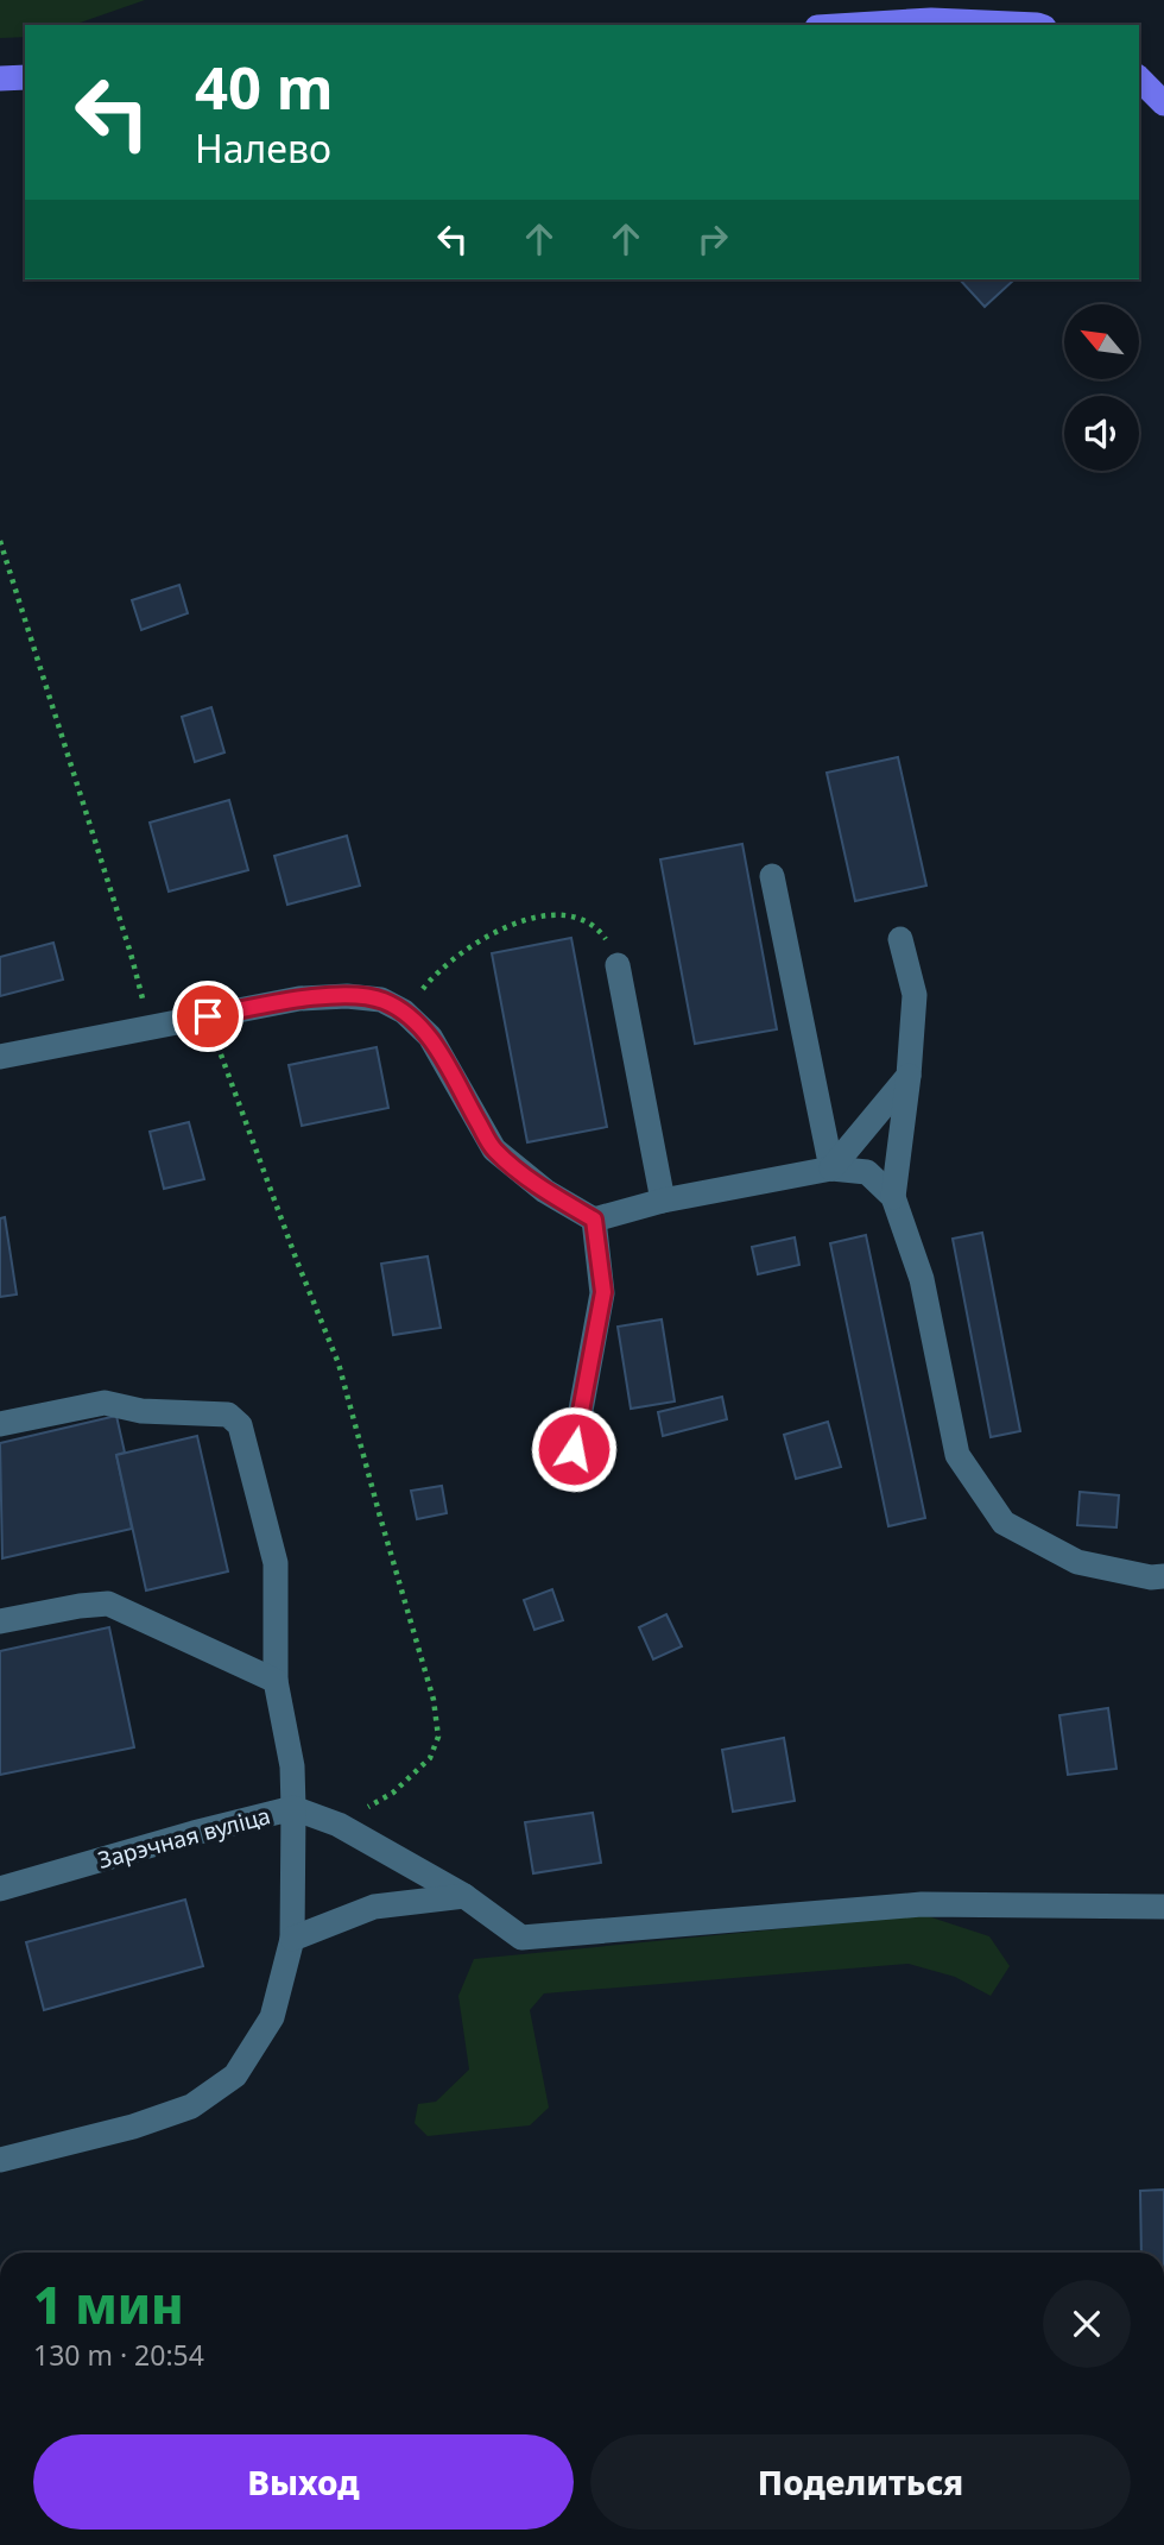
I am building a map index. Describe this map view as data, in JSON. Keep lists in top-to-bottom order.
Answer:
{
  "streets": {
    "street": ["Зарэчная вуліца"]
  },
  "north": "top left",
  "page": {
    "turn": ["40 m", "Налево"],
    "heading": ["1 мин", "130 m · 20:54"],
    "buttons": ["Выход", "Поделиться"]
  }
}
